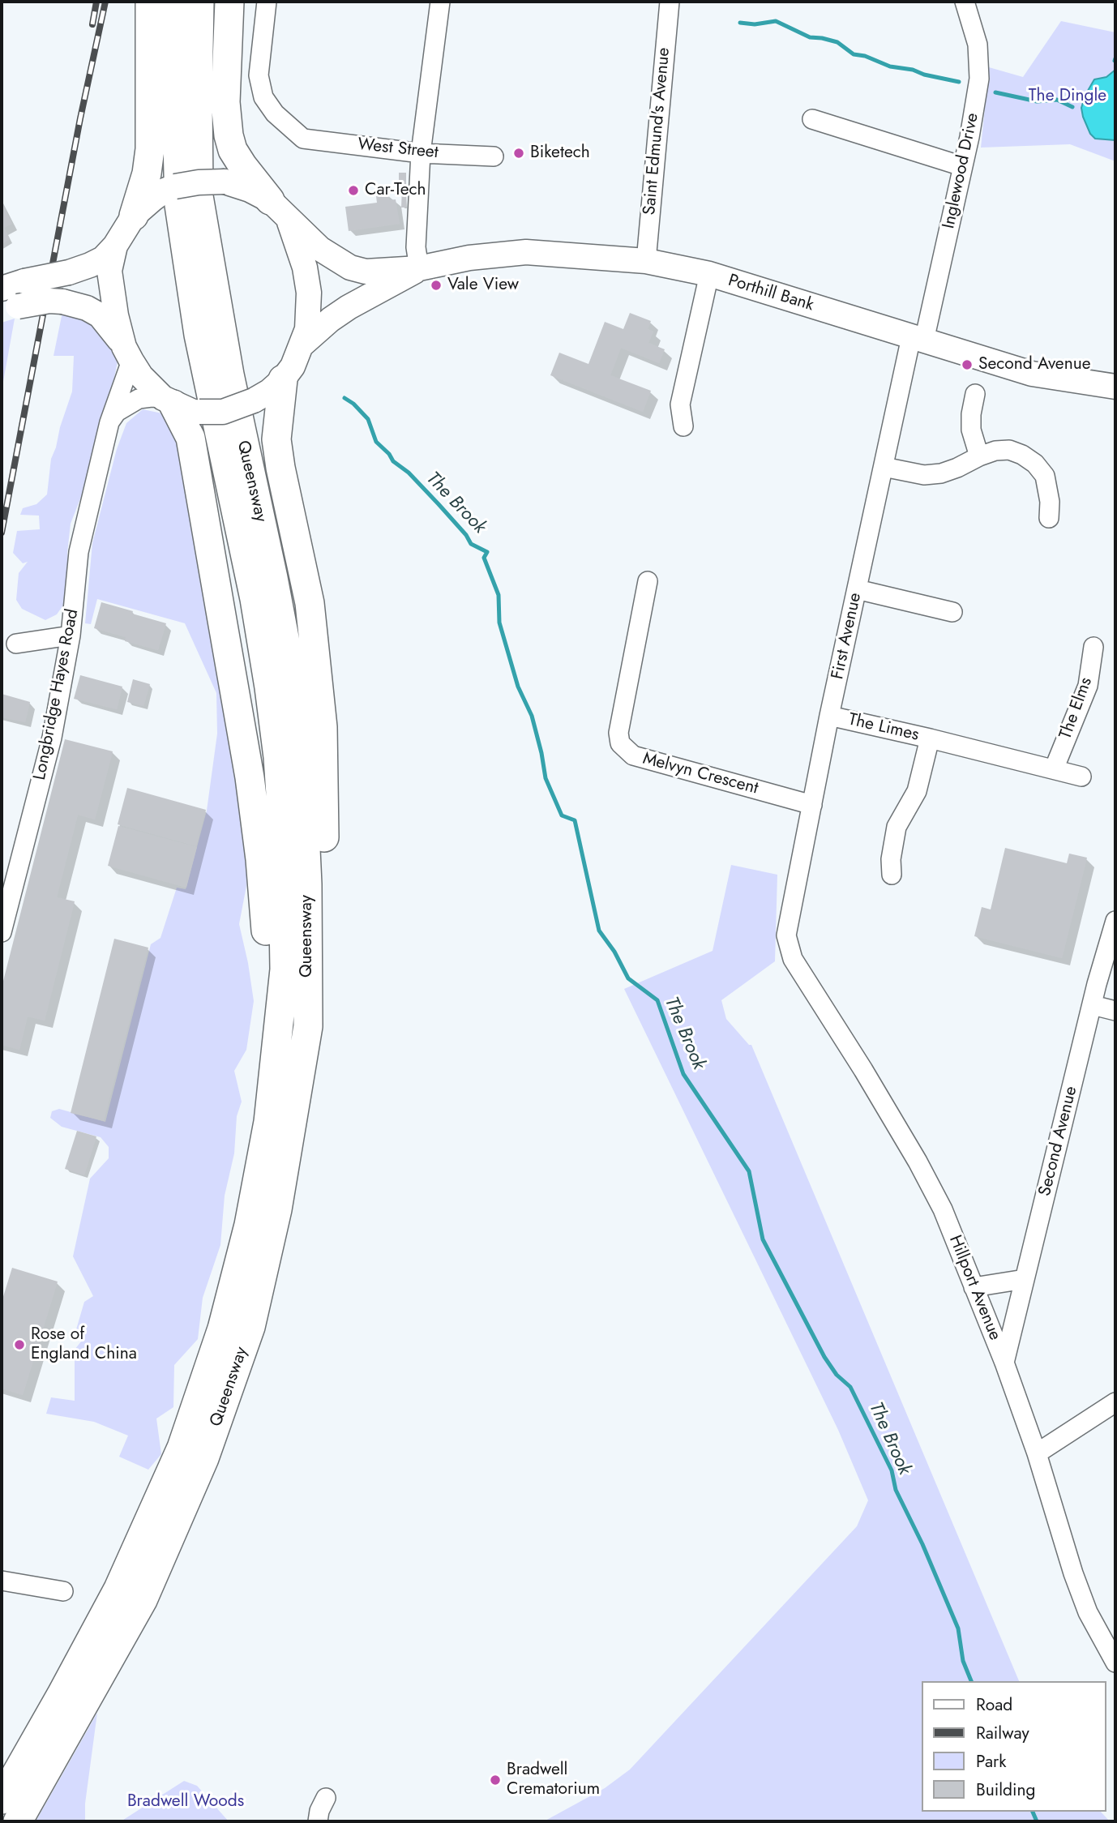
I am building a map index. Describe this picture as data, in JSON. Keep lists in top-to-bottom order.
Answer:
{
  "streets": {
    "highway": ["Queensway"],
    "main road": ["Porthill Bank"],
    "street": [
      "Saint Edmund's Avenue",
      "West Street",
      "Inglewood Drive",
      "First Avenue",
      "Longbridge Hayes Road",
      "The Elms",
      "The Limes",
      "Melvyn Crescent",
      "Second Avenue",
      "Hillport Avenue"
    ]
  },
  "crossings": [
    ["Saint Edmund's Avenue", "Porthill Bank"],
    ["Inglewood Drive", "Porthill Bank"],
    ["Inglewood Drive", "First Avenue"],
    ["Porthill Bank", "First Avenue"],
    ["First Avenue", "The Limes"],
    ["First Avenue", "Melvyn Crescent"],
    ["First Avenue", "Hillport Avenue"],
    ["Second Avenue", "Hillport Avenue"]
  ],
  "water": ["The Brook"],
  "parks": ["The Dingle", "Bradwell Woods"],
  "places": [
    "Biketech",
    "Car-Tech",
    "Vale View",
    "Second Avenue",
    "Rose of England China",
    "Bradwell Crematorium"
  ],
  "legend": [
    "Road",
    "Railway",
    "Park",
    "Building"
  ]
}
